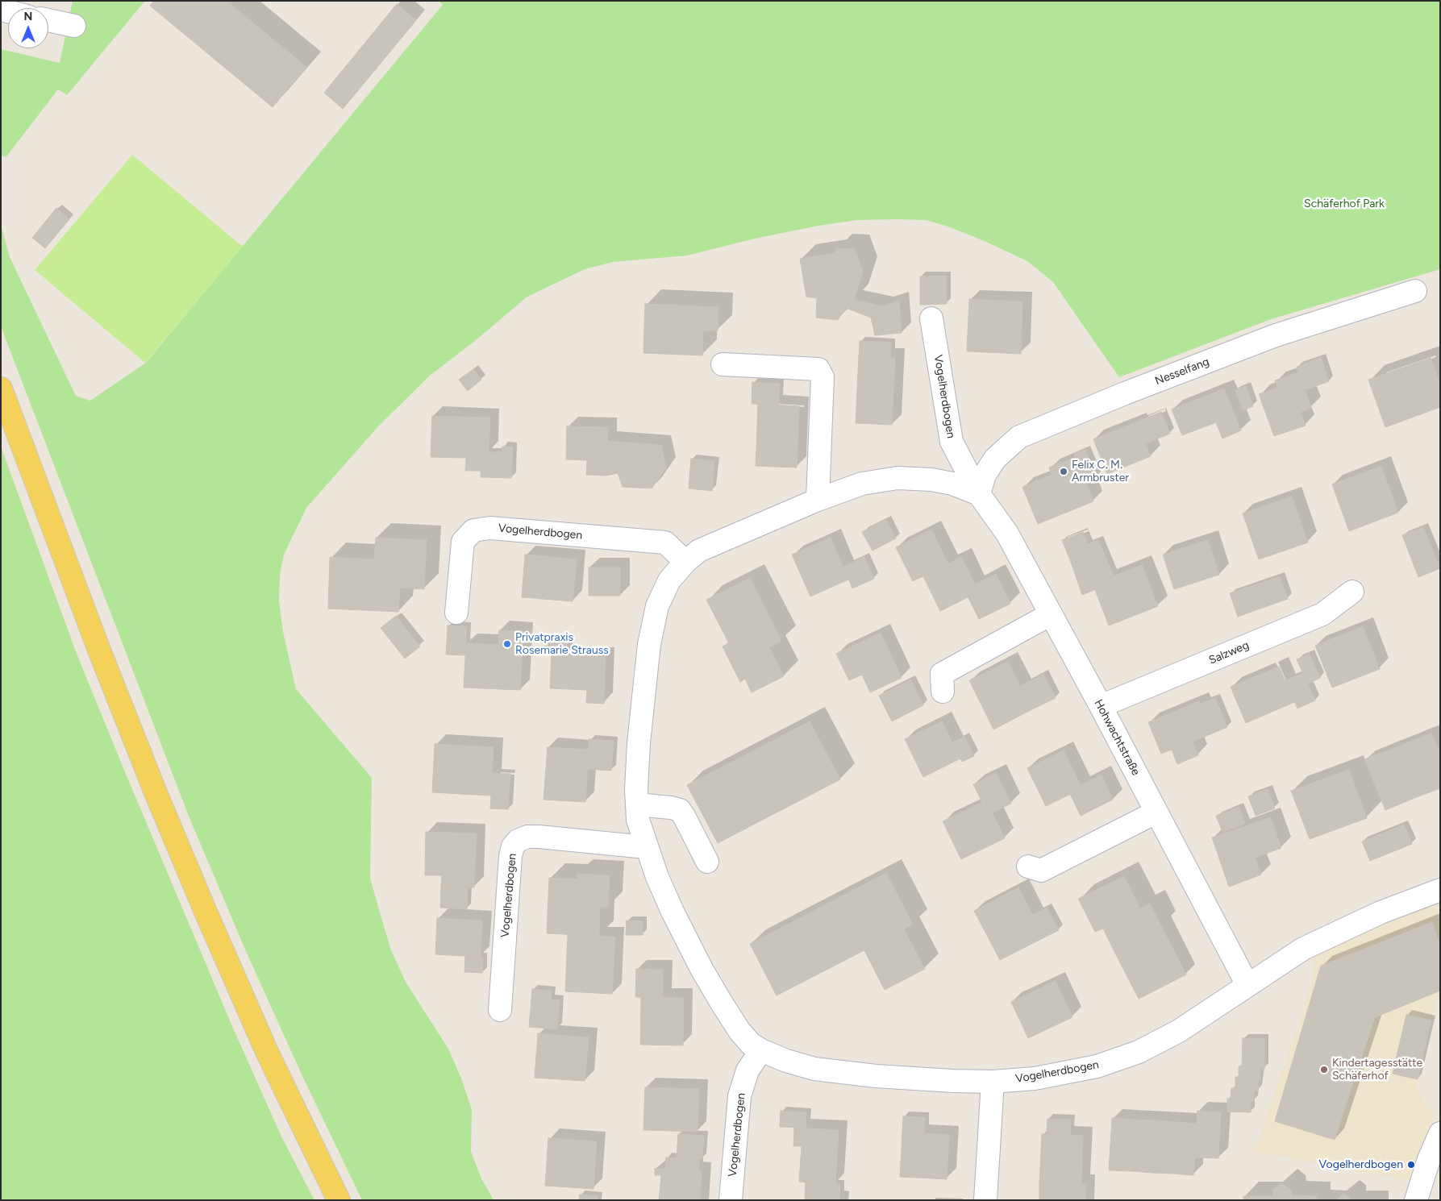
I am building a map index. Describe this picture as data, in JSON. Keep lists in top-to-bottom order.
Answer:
{
  "streets": {
    "street": [
      "Nesselfang",
      "Vogelherdbogen",
      "Salzweg",
      "Hohwachtstraße"
    ]
  },
  "crossings": [
    ["Nesselfang", "Vogelherdbogen"],
    ["Nesselfang", "Hohwachtstraße"],
    ["Vogelherdbogen", "Hohwachtstraße"],
    ["Salzweg", "Hohwachtstraße"]
  ],
  "parks": ["Schäferhof Park"],
  "places": [
    "Felix C. M. Armbruster",
    "Privatpraxis Rosemarie Strauss",
    "Kindertagesstätte Schäferhof",
    "Vogelherdbogen"
  ],
  "north": "top"
}
